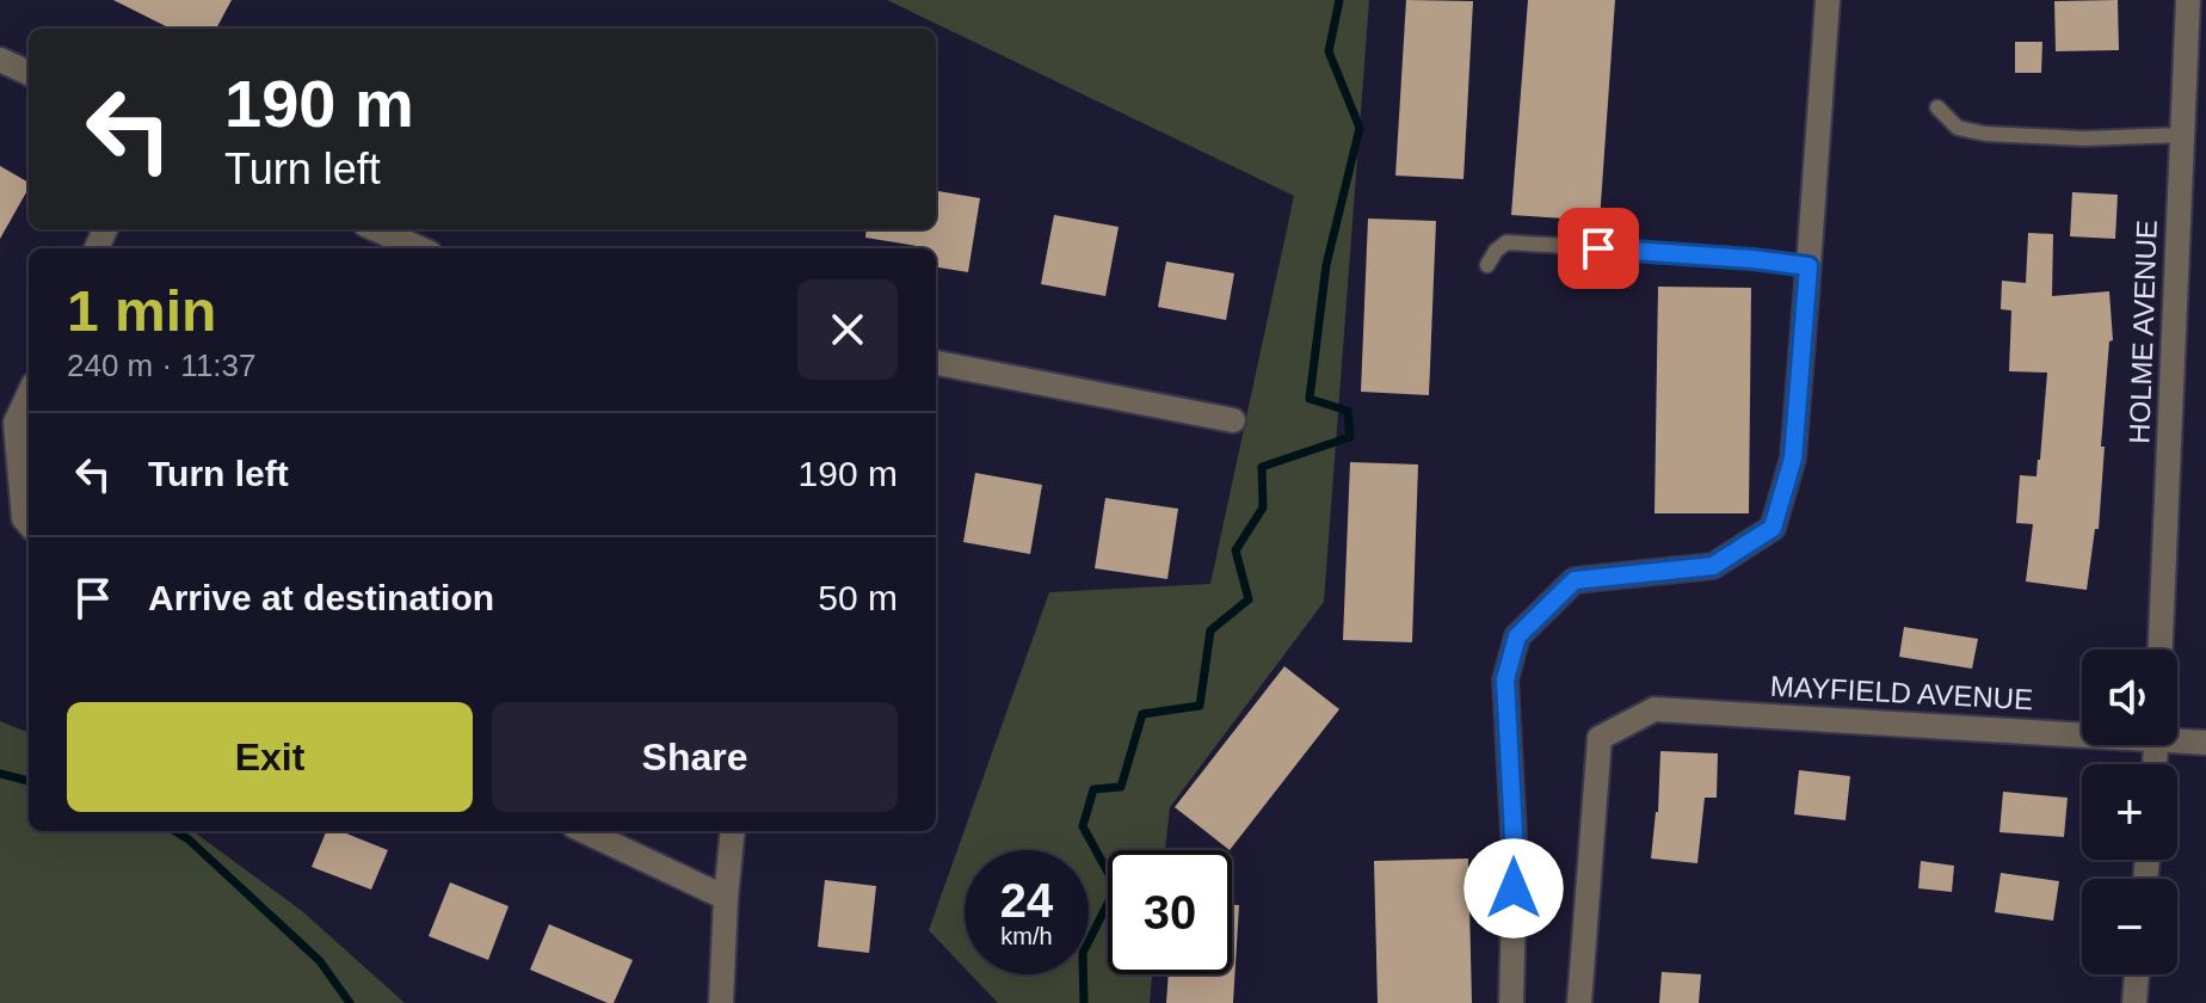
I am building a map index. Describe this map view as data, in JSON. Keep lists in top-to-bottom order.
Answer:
{
  "streets": {
    "street": ["HOLME AVENUE", "MAYFIELD AVENUE"]
  },
  "page": {
    "turn": ["190 m", "Turn left"],
    "heading": ["1 min", "240 m · 11:37"],
    "list": [
      {
        "name": "Turn left",
        "value": "190 m"
      },
      {
        "name": "Arrive at destination",
        "value": "50 m"
      }
    ],
    "map_buttons": ["+", "−"],
    "buttons": ["Exit", "Share"],
    "speed": "24 km/h",
    "limit": "30"
  }
}
